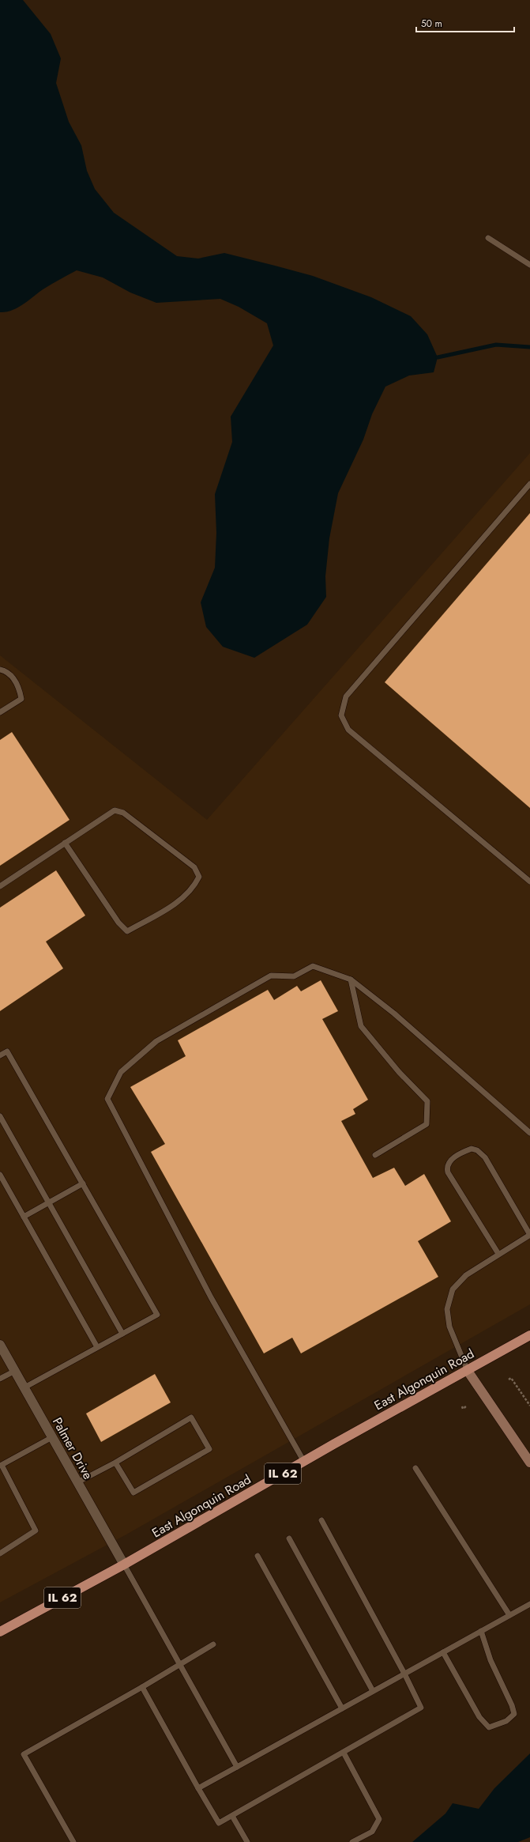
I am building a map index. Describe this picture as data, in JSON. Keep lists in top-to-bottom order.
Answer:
{
  "streets": {
    "main road": ["East Algonquin Road", "IL 62"],
    "street": ["Palmer Drive"]
  },
  "crossings": [
    ["East Algonquin Road", "Palmer Drive"]
  ],
  "scale_bar": "50 m"
}
